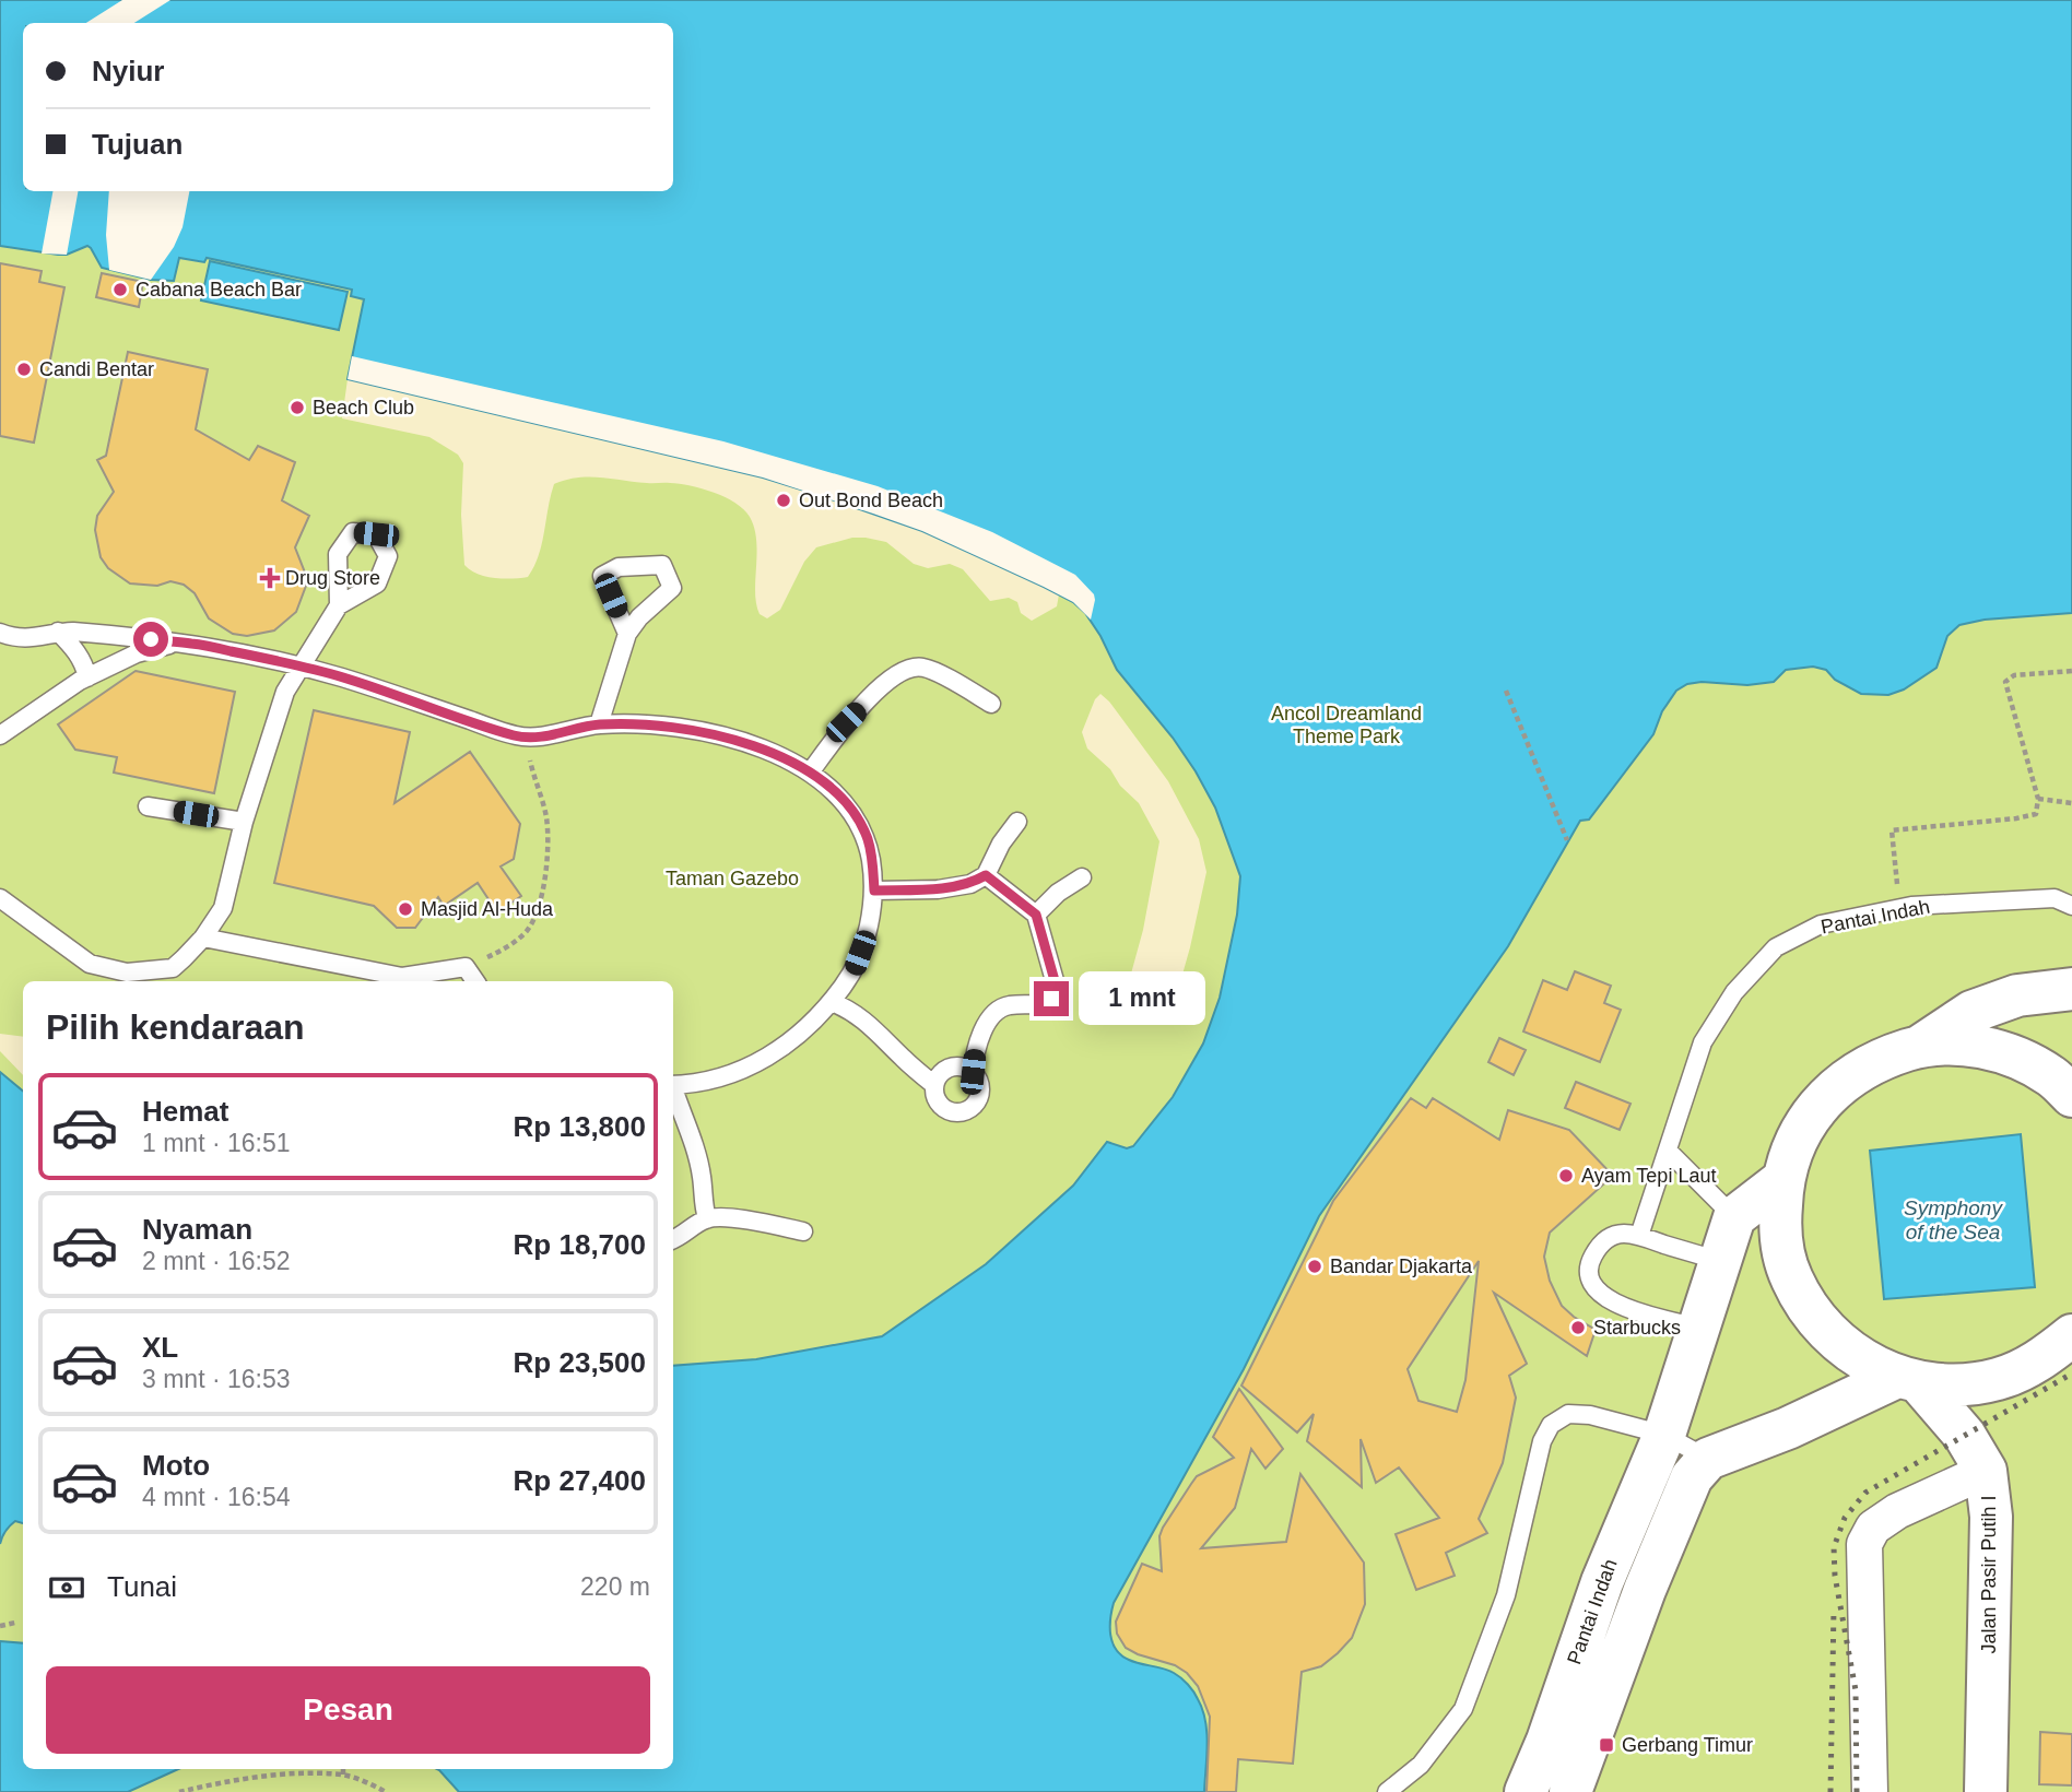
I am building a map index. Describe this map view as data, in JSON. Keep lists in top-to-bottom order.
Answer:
{
  "streets": {
    "street": ["Pantai Indah", "Jalan Pasir Putih I"]
  },
  "water": ["Symphony of the Sea"],
  "parks": ["Ancol Dreamland Theme Park", "Taman Gazebo"],
  "places": {
    "other": [
      "Cabana Beach Bar",
      "Candi Bentar",
      "Beach Club",
      "Out Bond Beach",
      "Masjid Al-Huda",
      "Ayam Tepi Laut",
      "Bandar Djakarta",
      "Starbucks"
    ],
    "health": ["Drug Store"],
    "transit": ["Gerbang Timur"]
  },
  "page": {
    "banner": ["Nyiur", "Tujuan"],
    "bubble": "1 mnt",
    "heading": "Pilih kendaraan",
    "list": [
      {
        "name": "Hemat",
        "note": "1 mnt · 16:51",
        "value": "Rp 13,800"
      },
      {
        "name": "Nyaman",
        "note": "2 mnt · 16:52",
        "value": "Rp 18,700"
      },
      {
        "name": "XL",
        "note": "3 mnt · 16:53",
        "value": "Rp 23,500"
      },
      {
        "name": "Moto",
        "note": "4 mnt · 16:54",
        "value": "Rp 27,400"
      }
    ],
    "pay": ["Tunai", "220 m"],
    "buttons": "Pesan"
  }
}
